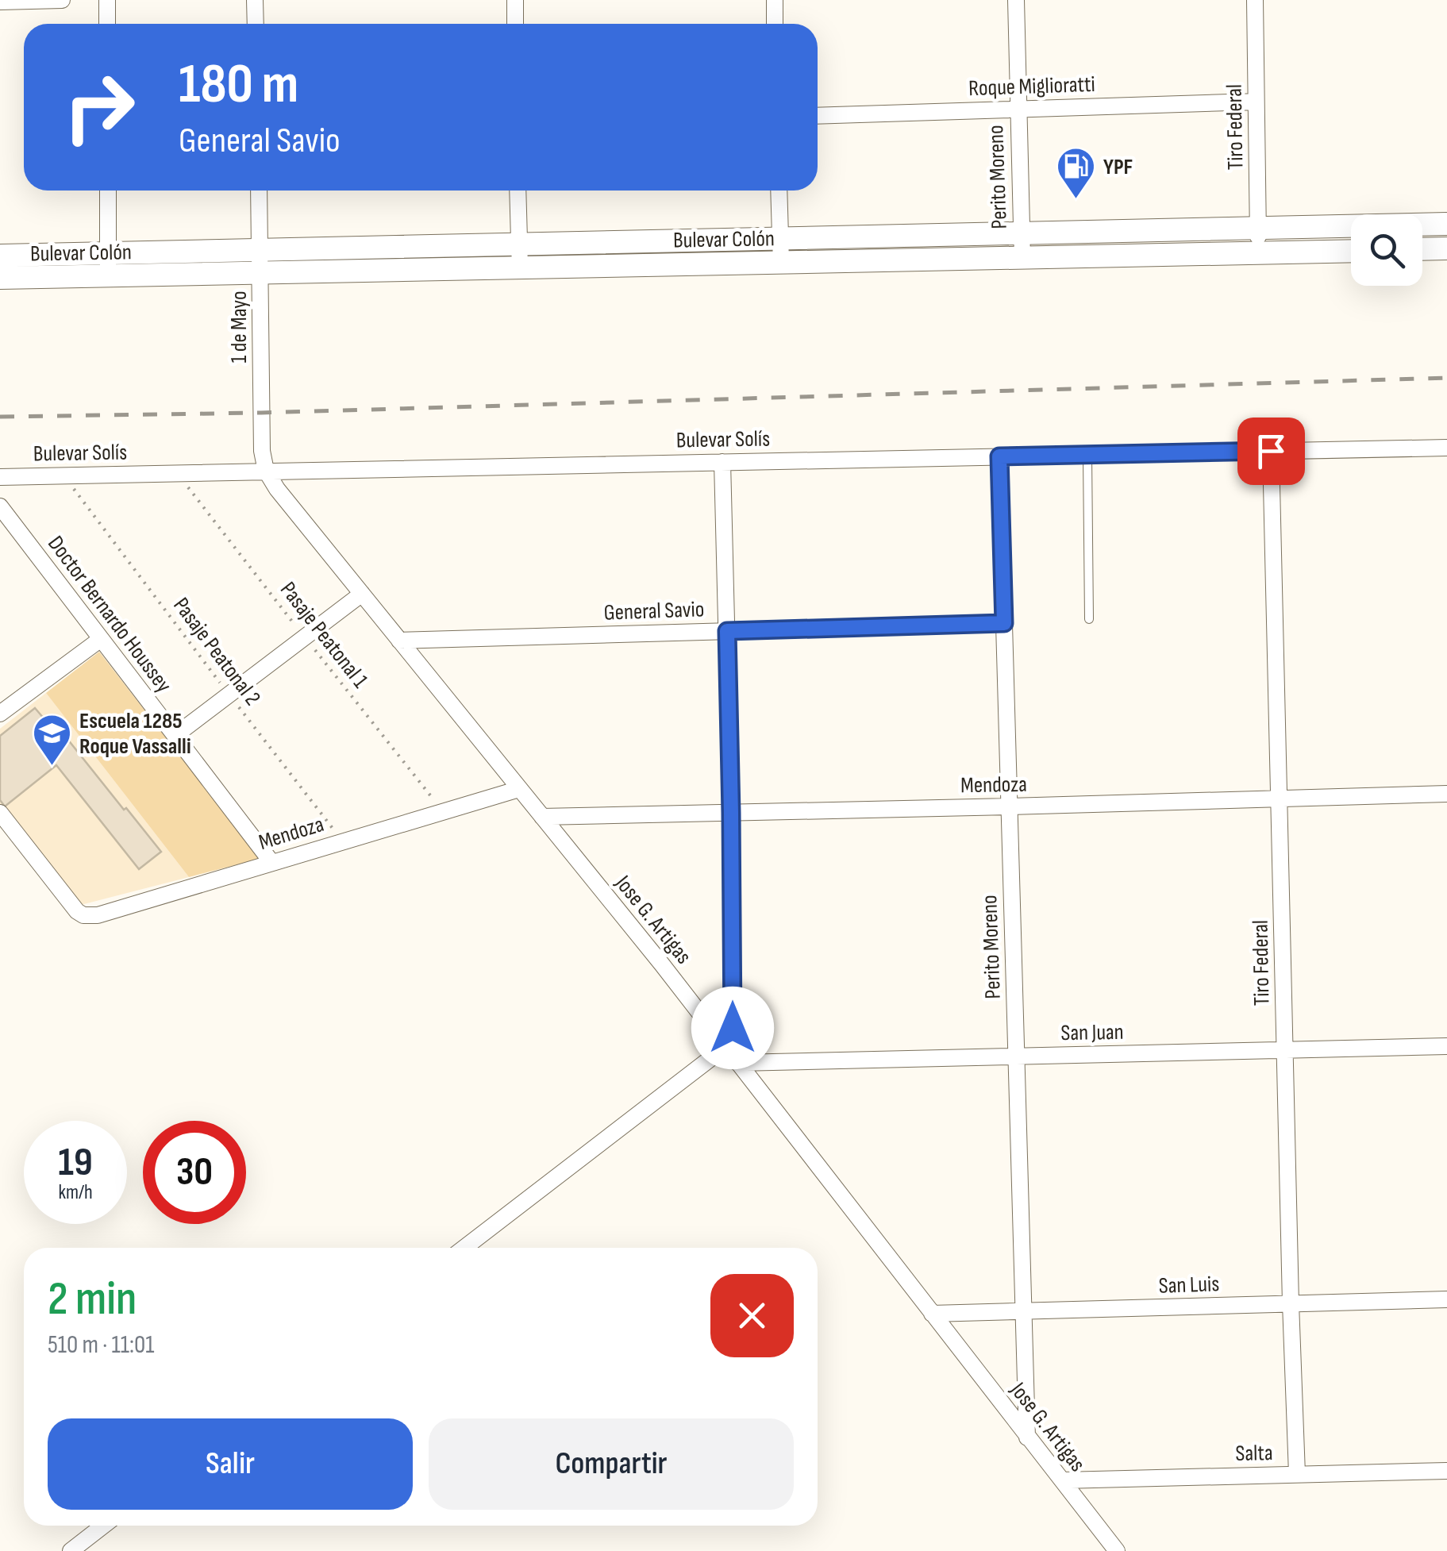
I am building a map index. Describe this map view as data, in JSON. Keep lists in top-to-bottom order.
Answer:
{
  "streets": {
    "main road": ["Bulevar Colón"],
    "street": [
      "Roque Miglioratti",
      "Tiro Federal",
      "Perito Moreno",
      "1 de Mayo",
      "Bulevar Solís",
      "General Savio",
      "Doctor Bernardo Houssey",
      "Mendoza",
      "Jose G. Artigas",
      "San Juan",
      "San Luis",
      "Salta"
    ],
    "path": ["Pasaje Peatonal 1", "Pasaje Peatonal 2"]
  },
  "crossings": [
    ["Roque Miglioratti", "Tiro Federal"],
    ["Roque Miglioratti", "Perito Moreno"],
    ["Tiro Federal", "Bulevar Colón"],
    ["Tiro Federal", "Bulevar Solís"],
    ["Tiro Federal", "Mendoza"],
    ["Tiro Federal", "San Juan"],
    ["Tiro Federal", "San Luis"],
    ["Tiro Federal", "Salta"],
    ["Perito Moreno", "Bulevar Colón"],
    ["Perito Moreno", "Bulevar Solís"],
    ["Perito Moreno", "General Savio"],
    ["Perito Moreno", "Mendoza"],
    ["Perito Moreno", "Jose G. Artigas"],
    ["Perito Moreno", "San Juan"],
    ["Perito Moreno", "San Luis"],
    ["Bulevar Colón", "1 de Mayo"],
    ["1 de Mayo", "Bulevar Solís"],
    ["1 de Mayo", "Jose G. Artigas"],
    ["Bulevar Solís", "Jose G. Artigas"],
    ["General Savio", "Jose G. Artigas"],
    ["Doctor Bernardo Houssey", "Mendoza"],
    ["Mendoza", "Jose G. Artigas"],
    ["Jose G. Artigas", "San Juan"],
    ["Jose G. Artigas", "San Luis"],
    ["Jose G. Artigas", "Salta"]
  ],
  "places": {
    "fuel station": ["YPF"],
    "school or university": ["Escuela 1285 Roque Vassalli"]
  },
  "page": {
    "turn": ["180 m", "General Savio"],
    "speed": "19 km/h",
    "limit": "30",
    "heading": ["2 min", "510 m · 11:01"],
    "buttons": ["Salir", "Compartir"]
  }
}
